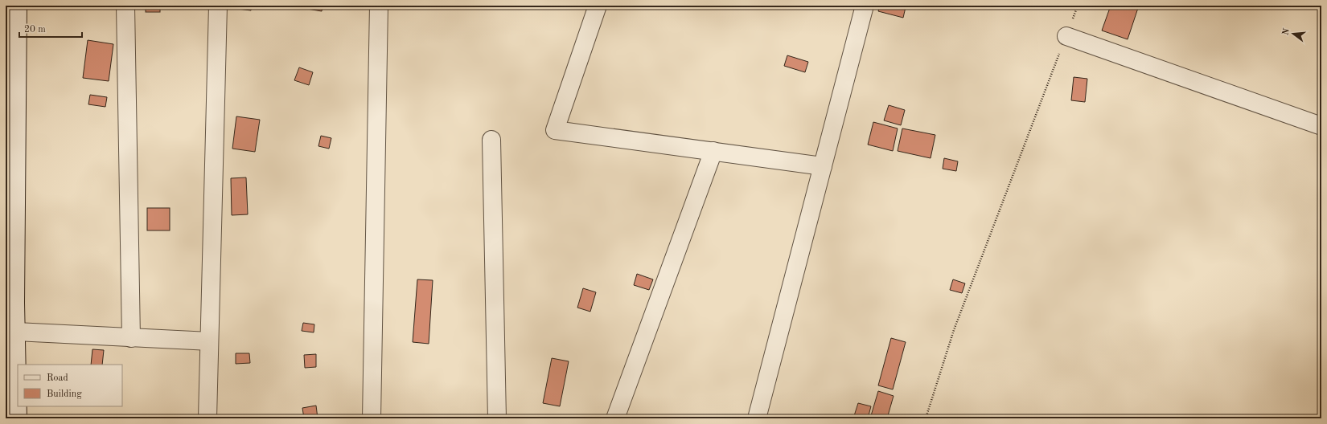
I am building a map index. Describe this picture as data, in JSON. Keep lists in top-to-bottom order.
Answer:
{
  "legend": ["Road", "Building"],
  "scale_bar": "20 m",
  "north": "left"
}
